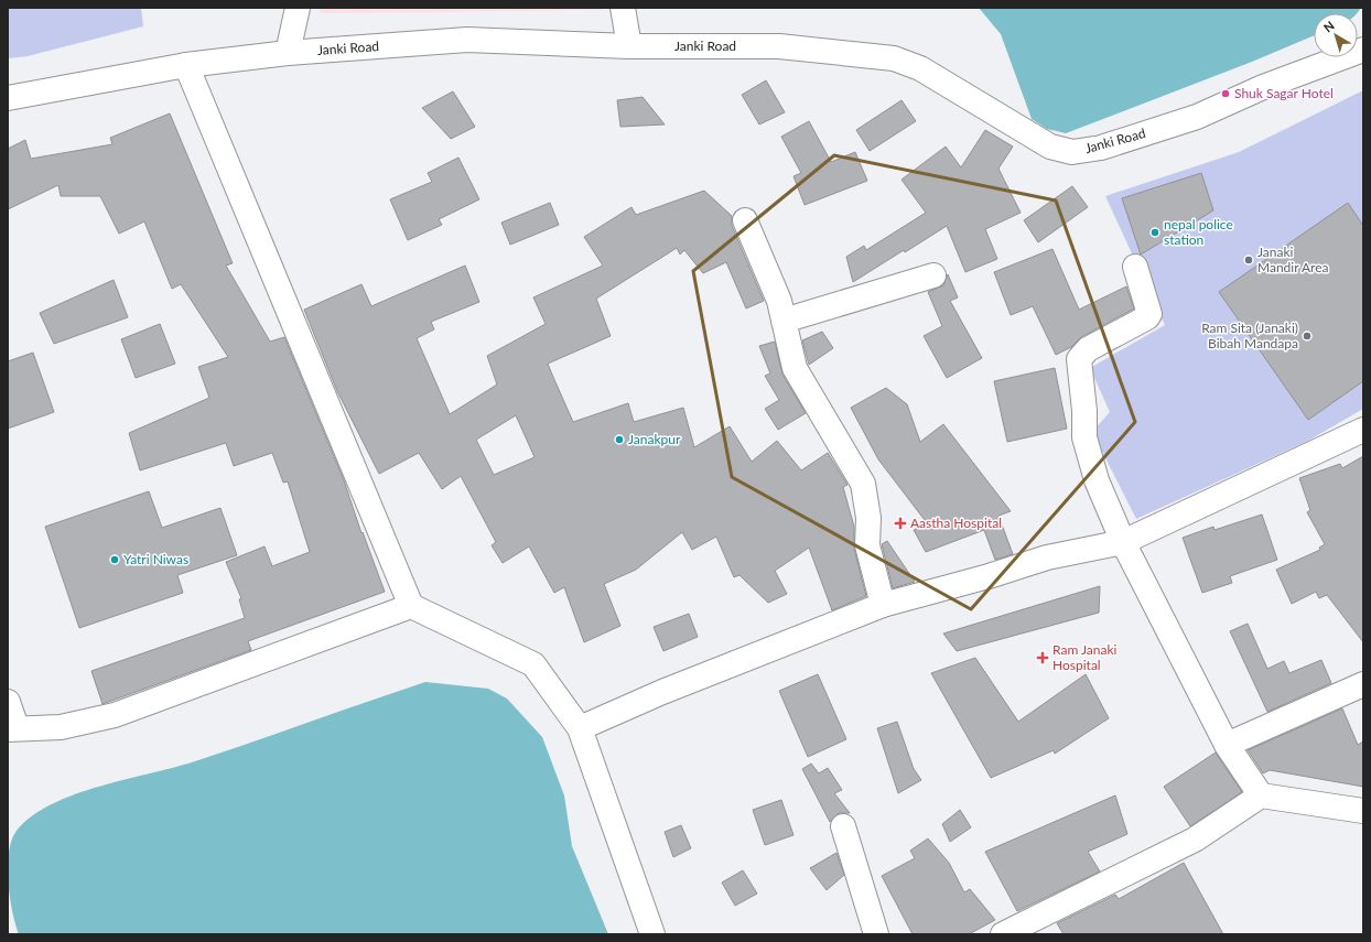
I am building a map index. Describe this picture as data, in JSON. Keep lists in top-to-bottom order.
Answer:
{
  "streets": {
    "street": ["Janki Road"]
  },
  "places": {
    "other": [
      "Shuk Sagar Hotel",
      "nepal police station",
      "Janaki Mandir Area",
      "Ram Sita (Janaki) Bibah Mandapa",
      "Janakpur",
      "Yatri Niwas"
    ],
    "health": ["Aastha Hospital", "Ram Janaki Hospital"]
  },
  "north": "top left"
}
